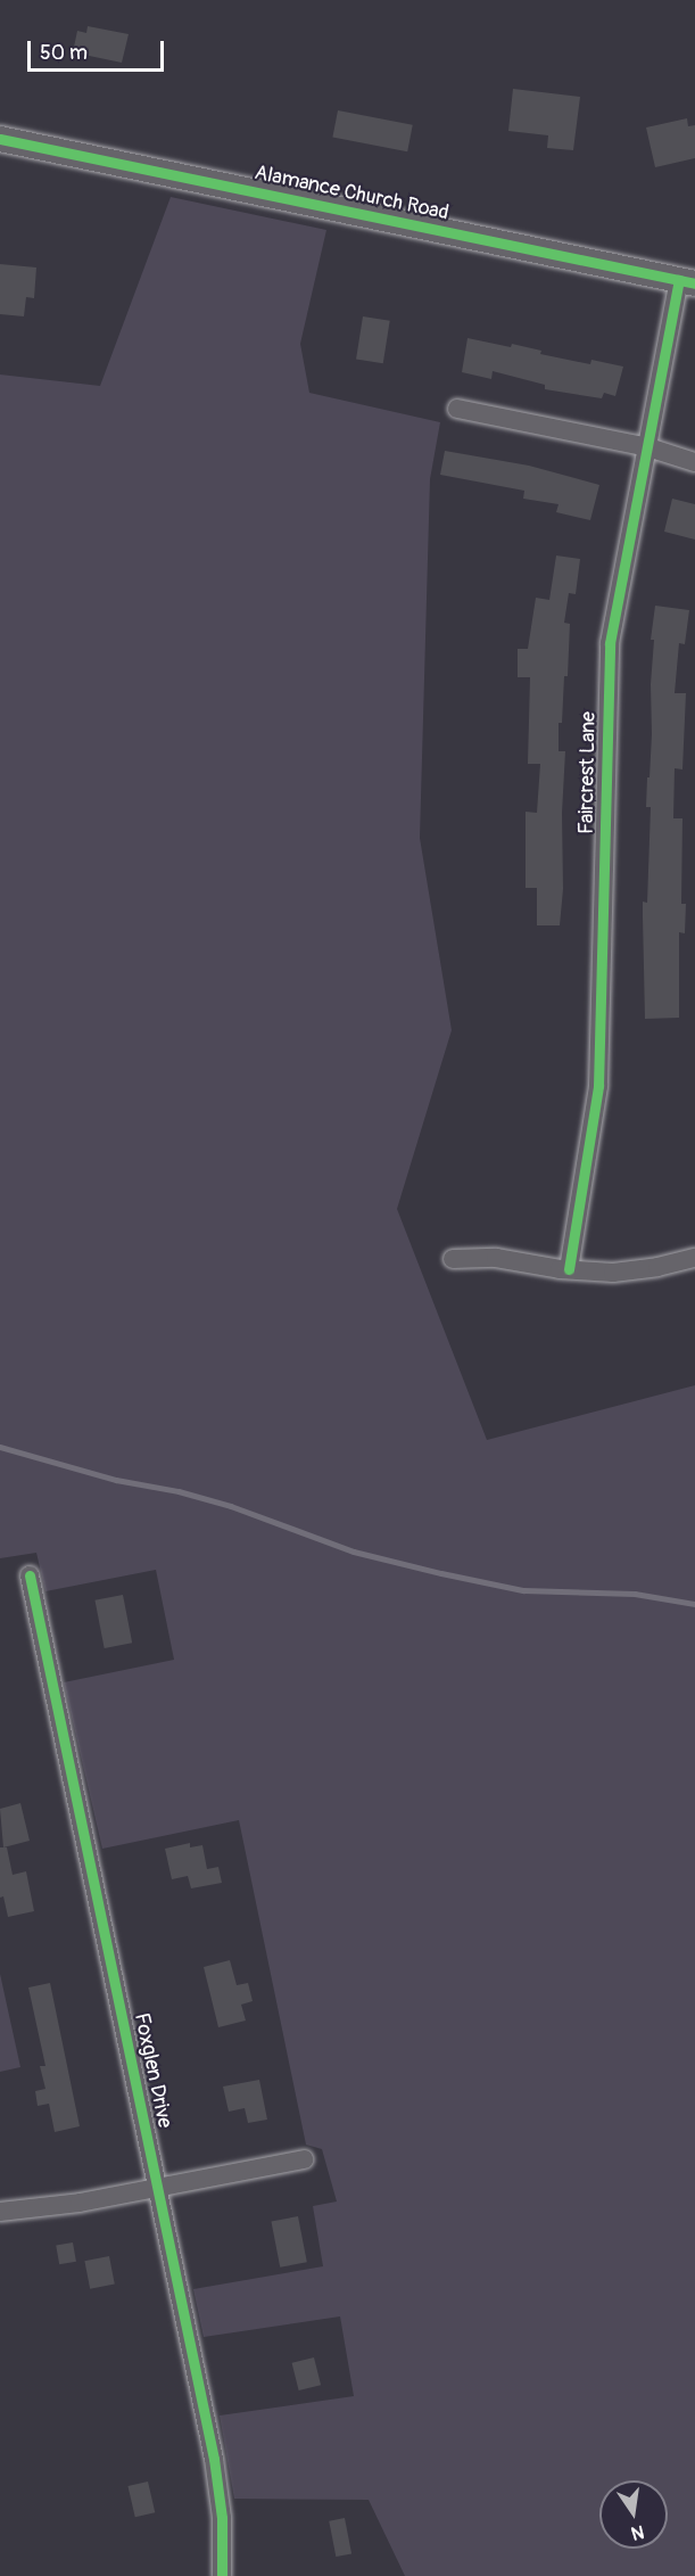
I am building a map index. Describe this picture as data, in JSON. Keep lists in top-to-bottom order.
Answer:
{
  "streets": {
    "main road": ["Alamance Church Road"],
    "street": ["Faircrest Lane", "Foxglen Drive"]
  },
  "crossings": [
    ["Alamance Church Road", "Faircrest Lane"]
  ],
  "scale_bar": "50 m",
  "north": "bottom"
}
